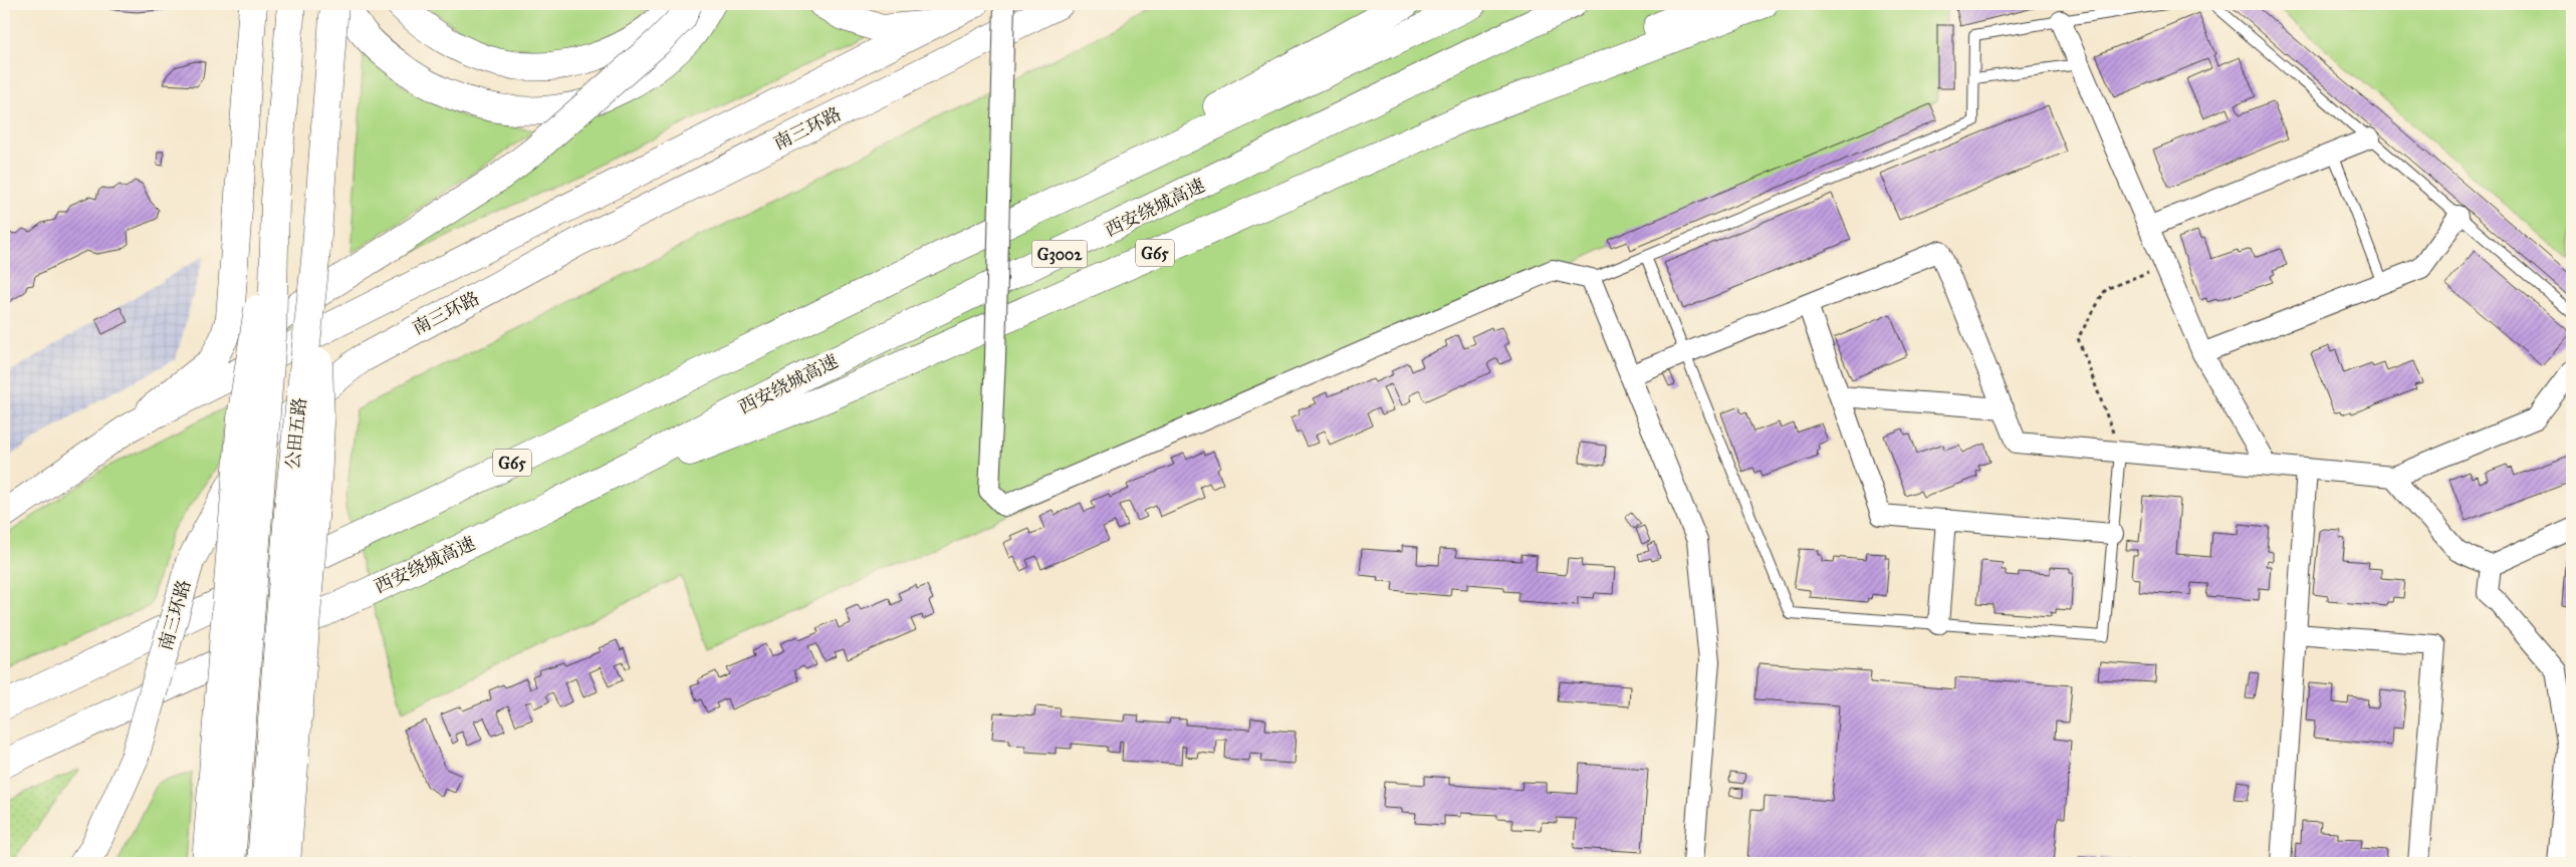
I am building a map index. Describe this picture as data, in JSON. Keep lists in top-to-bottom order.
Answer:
{
  "streets": {
    "main road": [
      "南三环路",
      "西安绕城高速",
      "G65",
      "G3002",
      "公田五路"
    ]
  },
  "crossings": [
    ["西安绕城高速", "G65"]
  ]
}
